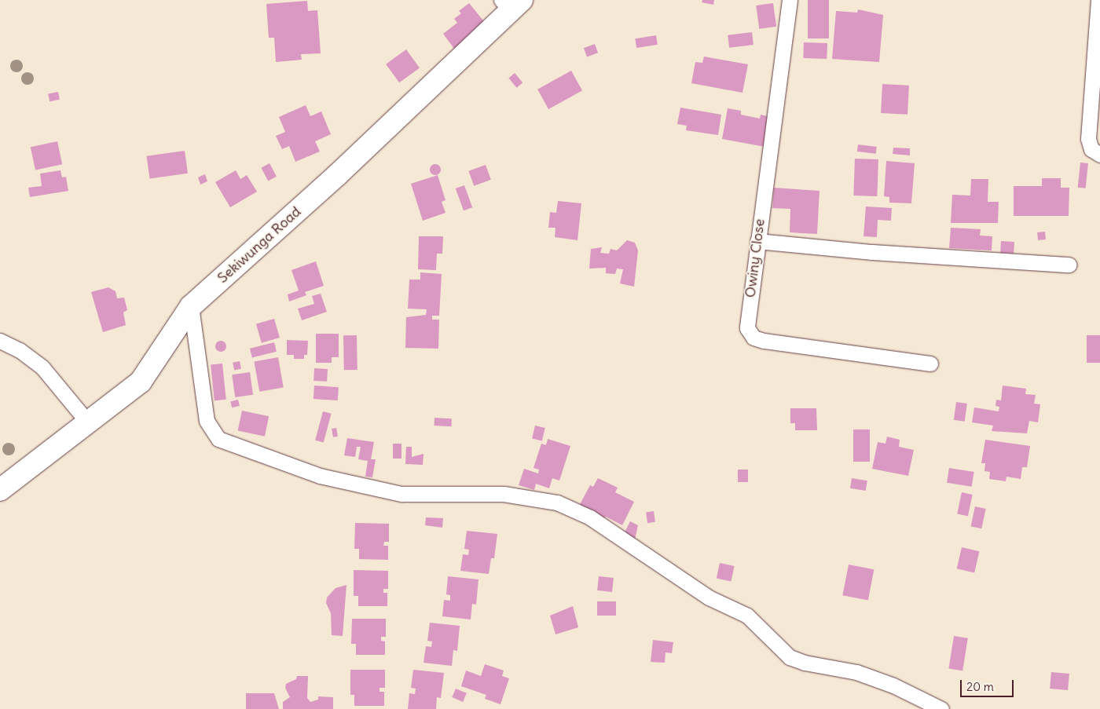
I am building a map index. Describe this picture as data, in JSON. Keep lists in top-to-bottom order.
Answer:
{
  "streets": {
    "main road": ["Sekiwunga Road"],
    "street": ["Owiny Close"]
  },
  "scale_bar": "20 m"
}
